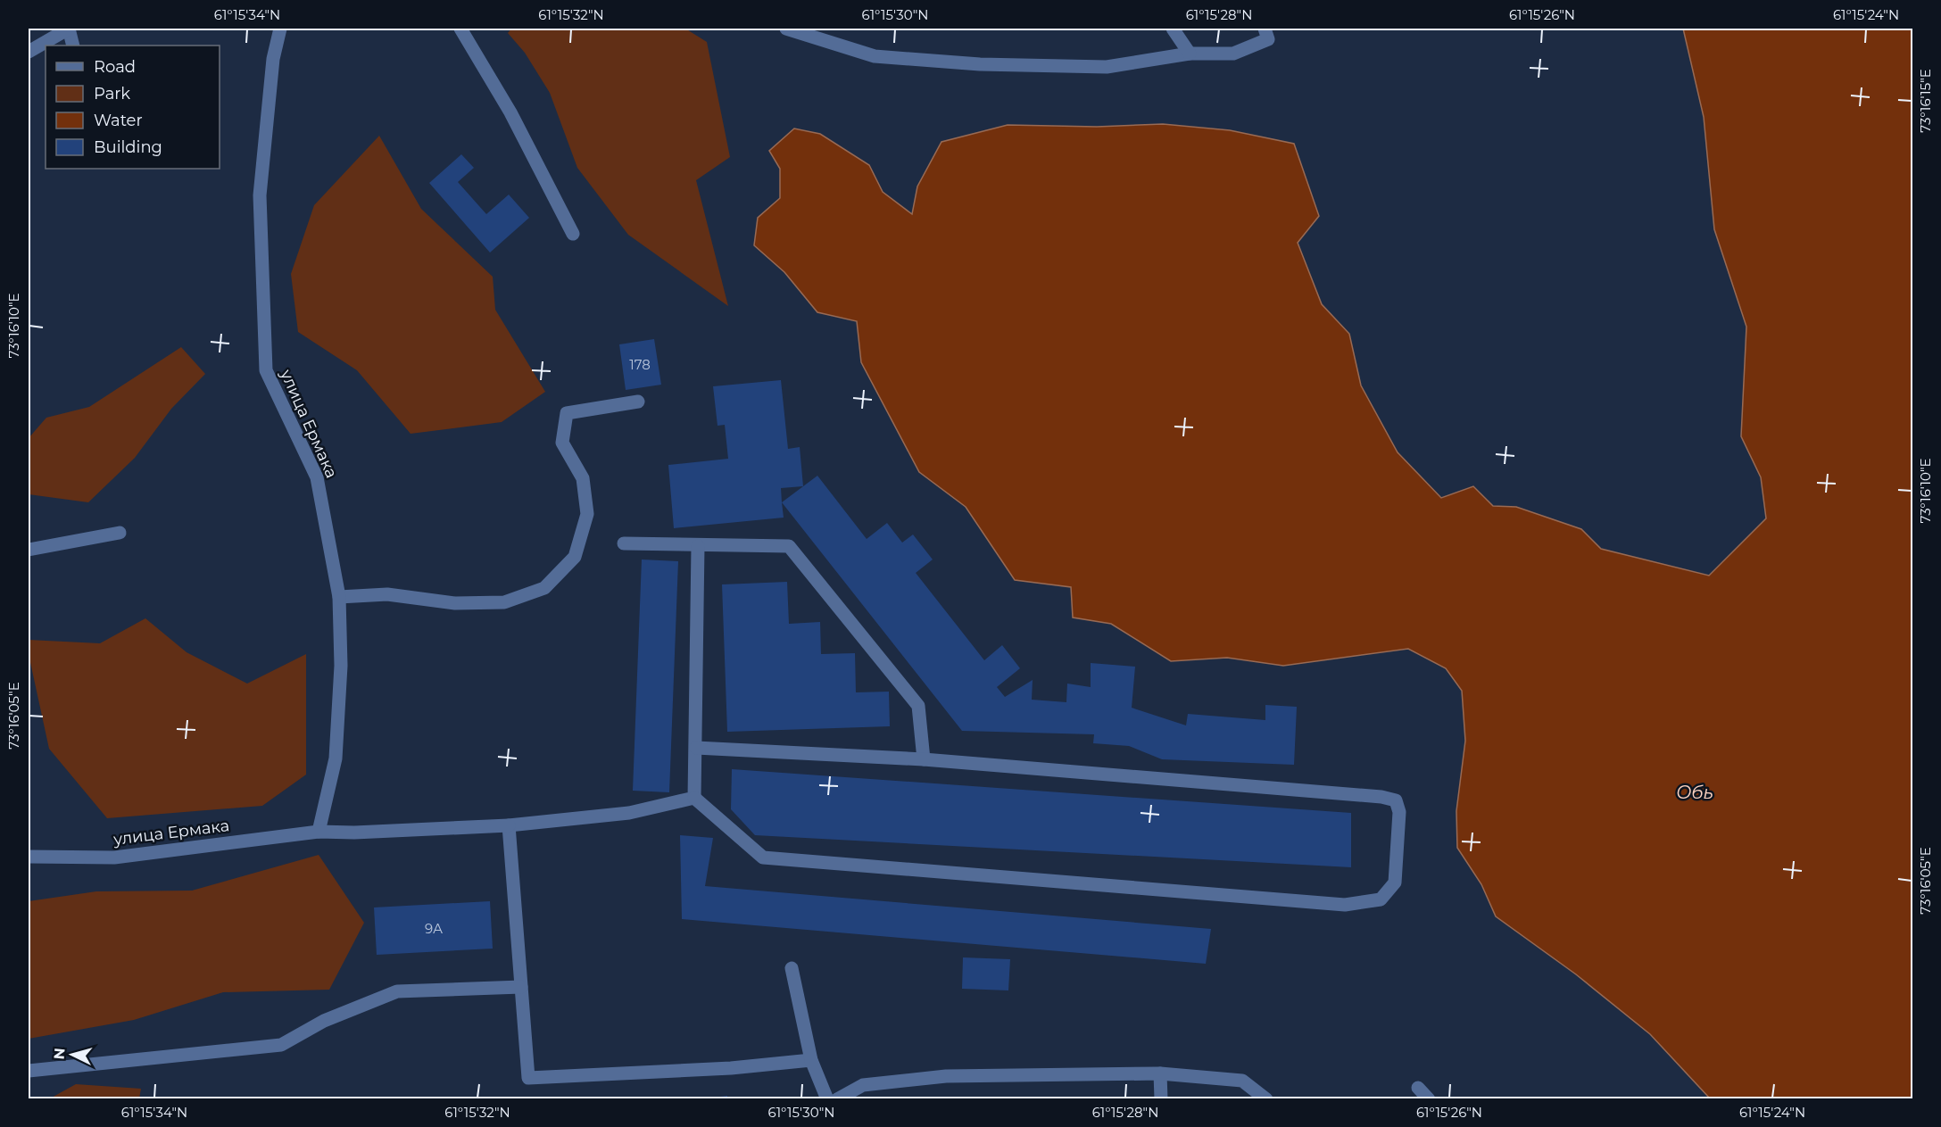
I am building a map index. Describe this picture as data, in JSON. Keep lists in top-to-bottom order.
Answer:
{
  "streets": {
    "street": ["улица Ермака"]
  },
  "water": ["Обь"],
  "house_numbers": ["178", "9А"],
  "legend": [
    "Road",
    "Park",
    "Water",
    "Building"
  ],
  "north": "left",
  "coordinates": [
    "61°15'34\"N",
    "61°15'32\"N",
    "61°15'30\"N",
    "61°15'28\"N",
    "61°15'26\"N",
    "61°15'24\"N",
    "73°16'15\"E",
    "73°16'10\"E",
    "73°16'05\"E"
  ]
}
